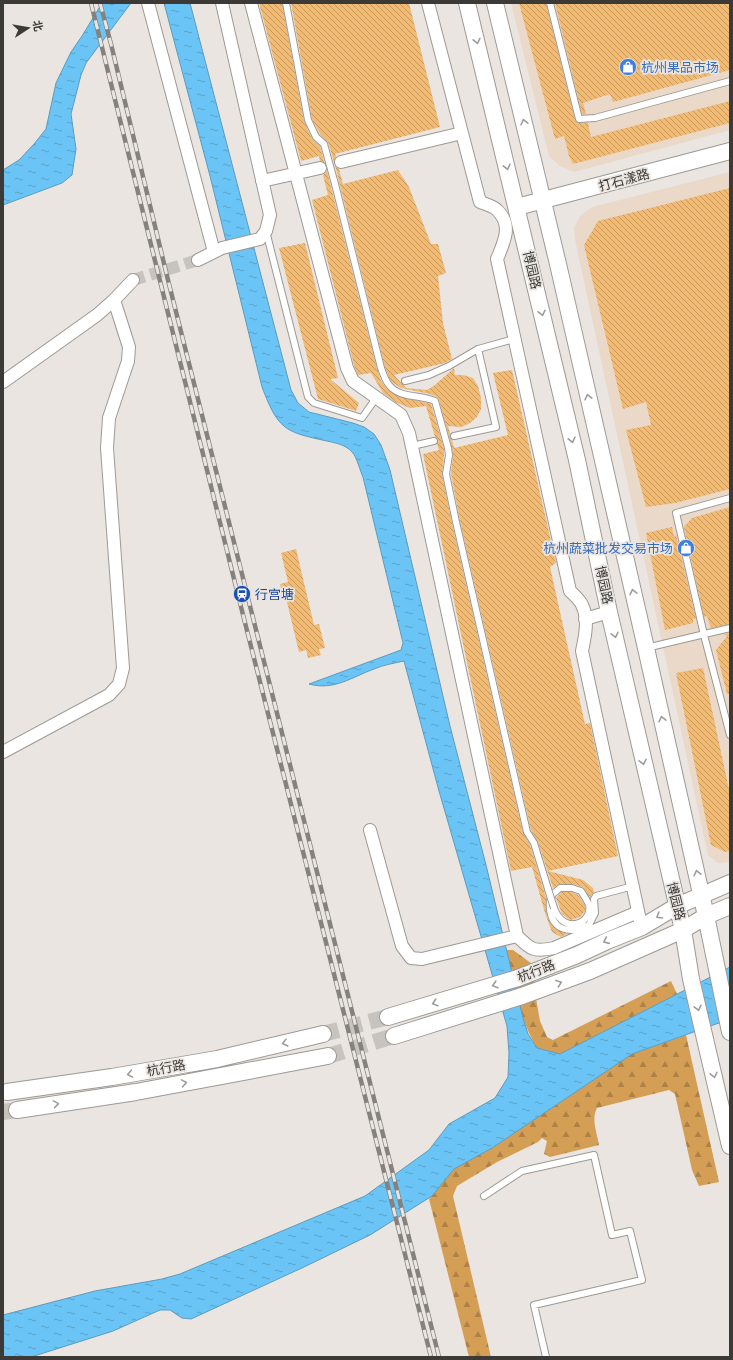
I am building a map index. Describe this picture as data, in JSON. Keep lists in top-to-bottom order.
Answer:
{
  "streets": {
    "main road": ["打石漾路", "博园路", "杭行路"]
  },
  "crossings": [
    ["打石漾路", "博园路"],
    ["博园路", "杭行路"]
  ],
  "places": {
    "shop": ["杭州果品市场", "杭州蔬菜批发交易市场"],
    "station": ["行宫塘"]
  },
  "north": "right"
}
